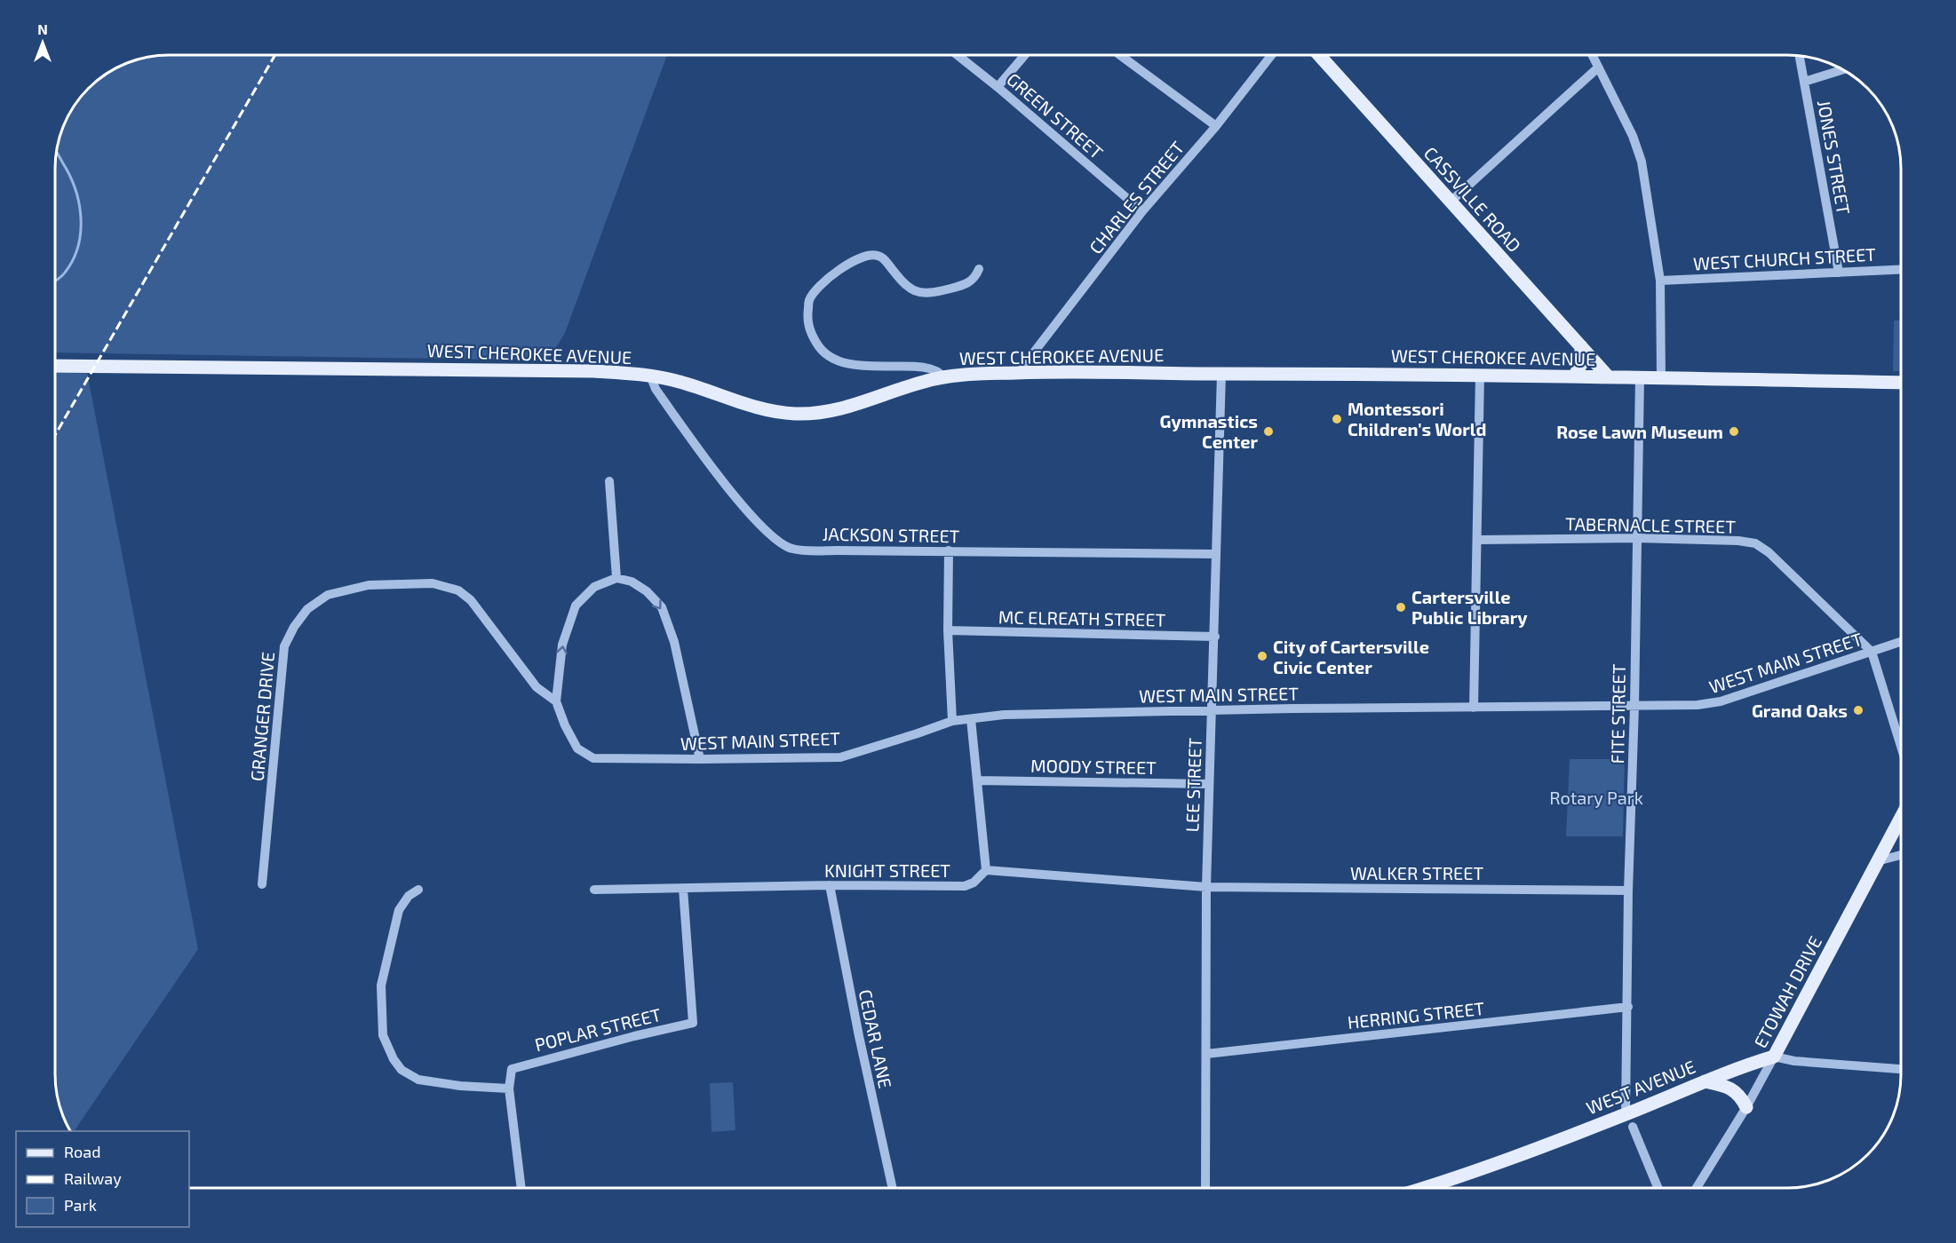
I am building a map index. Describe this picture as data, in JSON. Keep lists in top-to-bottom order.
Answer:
{
  "streets": {
    "main road": [
      "CASSVILLE ROAD",
      "WEST CHEROKEE AVENUE",
      "ETOWAH DRIVE",
      "WEST AVENUE"
    ],
    "street": [
      "GREEN STREET",
      "JONES STREET",
      "CHARLES STREET",
      "WEST CHURCH STREET",
      "TABERNACLE STREET",
      "JACKSON STREET",
      "MC ELREATH STREET",
      "WEST MAIN STREET",
      "FITE STREET",
      "GRANGER DRIVE",
      "MOODY STREET",
      "LEE STREET",
      "KNIGHT STREET",
      "WALKER STREET",
      "HERRING STREET",
      "POPLAR STREET",
      "CEDAR LANE"
    ]
  },
  "crossings": [
    ["GREEN STREET", "CHARLES STREET"],
    ["JONES STREET", "WEST CHURCH STREET"],
    ["CHARLES STREET", "WEST CHEROKEE AVENUE"],
    ["CASSVILLE ROAD", "WEST CHEROKEE AVENUE"],
    ["WEST CHEROKEE AVENUE", "JACKSON STREET"],
    ["WEST CHEROKEE AVENUE", "FITE STREET"],
    ["WEST CHEROKEE AVENUE", "LEE STREET"],
    ["TABERNACLE STREET", "WEST MAIN STREET"],
    ["TABERNACLE STREET", "FITE STREET"],
    ["JACKSON STREET", "LEE STREET"],
    ["MC ELREATH STREET", "LEE STREET"],
    ["WEST MAIN STREET", "FITE STREET"],
    ["WEST MAIN STREET", "GRANGER DRIVE"],
    ["WEST MAIN STREET", "LEE STREET"],
    ["FITE STREET", "WALKER STREET"],
    ["FITE STREET", "HERRING STREET"],
    ["FITE STREET", "WEST AVENUE"],
    ["MOODY STREET", "LEE STREET"],
    ["LEE STREET", "WALKER STREET"],
    ["LEE STREET", "HERRING STREET"],
    ["KNIGHT STREET", "POPLAR STREET"],
    ["KNIGHT STREET", "CEDAR LANE"],
    ["ETOWAH DRIVE", "WEST AVENUE"]
  ],
  "parks": ["Rotary Park"],
  "places": [
    "Montessori Children's World",
    "Gymnastics Center",
    "Rose Lawn Museum",
    "Cartersville Public Library",
    "City of Cartersville Civic Center",
    "Grand Oaks"
  ],
  "legend": ["Road", "Railway", "Park"],
  "north": "top"
}
